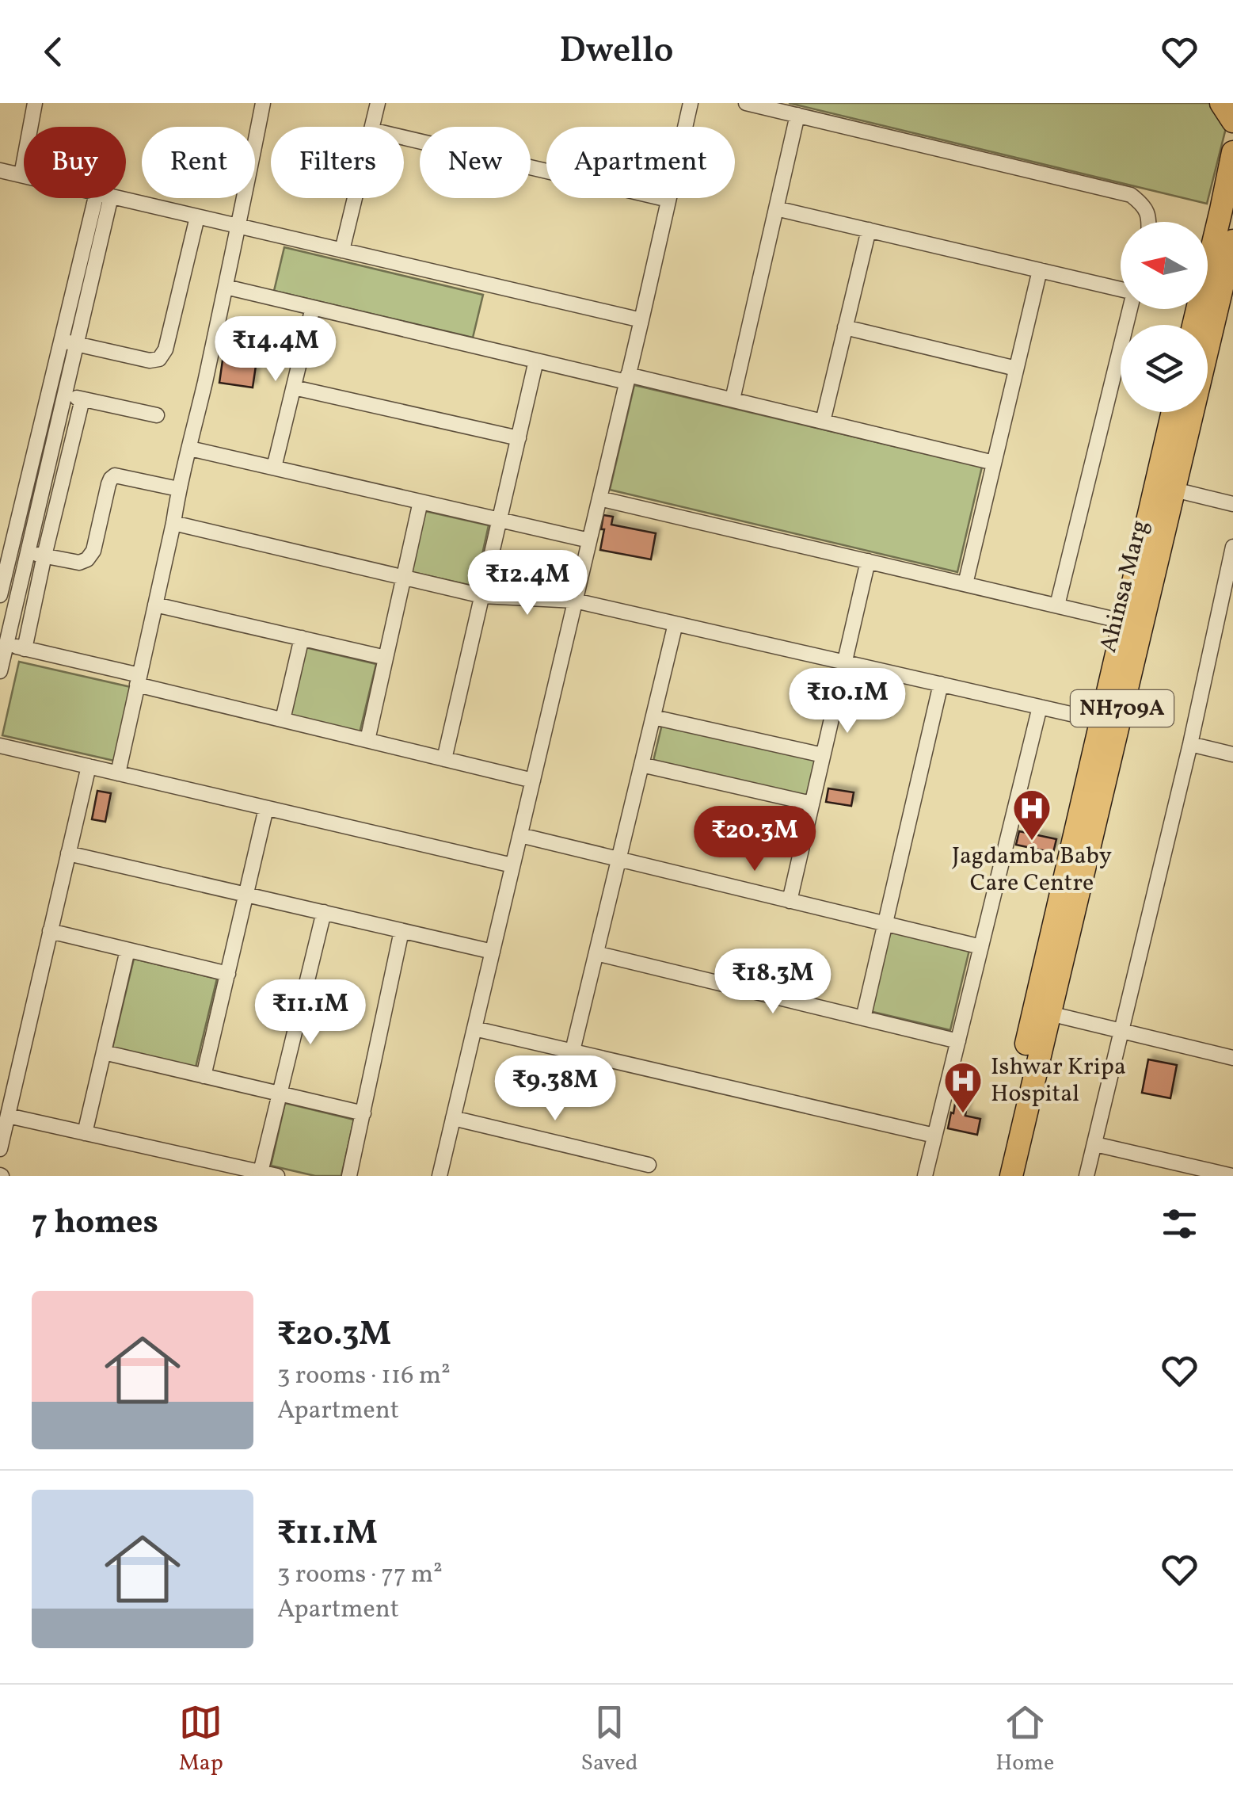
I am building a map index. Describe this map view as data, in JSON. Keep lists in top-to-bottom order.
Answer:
{
  "streets": {
    "highway": ["Ahinsa Marg", "NH709A"]
  },
  "places": {
    "hospital": ["Jagdamba Baby Care Centre", "Ishwar Kripa Hospital"]
  },
  "north": "left",
  "page": {
    "header": "Dwello",
    "chip": [
      "Buy",
      "Rent",
      "Filters",
      "New",
      "Apartment"
    ],
    "price": [
      "₹14.4M",
      "₹12.4M",
      "₹10.1M",
      "₹20.3M",
      "₹18.3M",
      "₹11.1M",
      "₹9.38M"
    ],
    "heading": "7 homes",
    "list": [
      {
        "name": "₹20.3M",
        "note": "3 rooms · 116 m² · Apartment"
      },
      {
        "name": "₹11.1M",
        "note": "3 rooms · 77 m² · Apartment"
      }
    ],
    "tabs": ["Map", "Saved", "Home"]
  }
}
